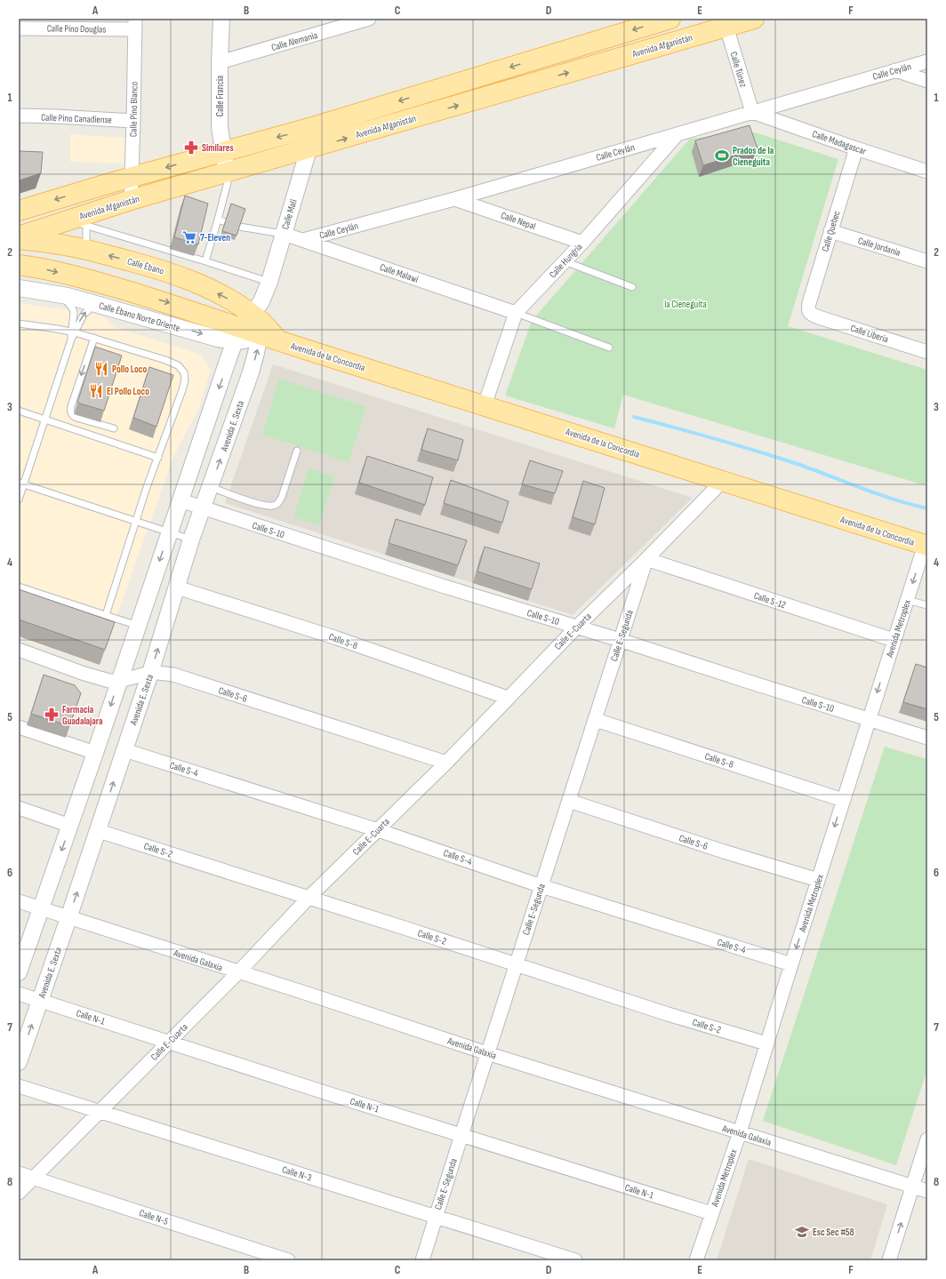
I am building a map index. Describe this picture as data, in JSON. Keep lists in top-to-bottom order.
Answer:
{
  "streets": {
    "main road": ["Avenida Afganistán", "Calle Ébano", "Avenida de la Concordia"],
    "street": [
      "Calle Pino Douglas",
      "Calle Alemania",
      "Calle Túnez",
      "Calle Ceylán",
      "Calle Francia",
      "Calle Pino Blanco",
      "Calle Pino Canadiense",
      "Calle Madagascar",
      "Calle Mali",
      "Calle Nepal",
      "Calle Quebec",
      "Calle Jordania",
      "Calle Hungría",
      "Calle Malawi",
      "Calle Ébano Norte Oriente",
      "Calle Liberia",
      "Avenida E. Sexta",
      "Calle S-10",
      "Calle S-12",
      "Avenida Metroplex",
      "Calle E-Cuarta",
      "Calle E-Segunda",
      "Calle S-8",
      "Calle S-6",
      "Calle S-4",
      "Calle S-2",
      "Avenida Galaxia",
      "Calle N-1",
      "Calle N-3",
      "Calle N-5"
    ]
  },
  "crossings": [
    ["Calle Pino Douglas", "Calle Pino Blanco"],
    ["Calle Alemania", "Calle Francia"],
    ["Avenida Afganistán", "Calle Túnez"],
    ["Avenida Afganistán", "Calle Francia"],
    ["Avenida Afganistán", "Calle Pino Blanco"],
    ["Avenida Afganistán", "Calle Mali"],
    ["Avenida Afganistán", "Calle Ébano"],
    ["Calle Túnez", "Calle Ceylán"],
    ["Calle Túnez", "Calle Madagascar"],
    ["Calle Ceylán", "Calle Madagascar"],
    ["Calle Ceylán", "Calle Nepal"],
    ["Calle Ceylán", "Calle Hungría"],
    ["Calle Ceylán", "Calle Malawi"],
    ["Calle Pino Blanco", "Calle Pino Canadiense"],
    ["Calle Madagascar", "Calle Quebec"],
    ["Calle Mali", "Calle Ébano"],
    ["Calle Mali", "Calle Malawi"],
    ["Calle Mali", "Calle Ébano Norte Oriente"],
    ["Calle Mali", "Avenida de la Concordia"],
    ["Calle Mali", "Avenida E. Sexta"],
    ["Calle Nepal", "Calle Hungría"],
    ["Calle Quebec", "Calle Jordania"],
    ["Calle Quebec", "Calle Liberia"],
    ["Calle Hungría", "Calle Malawi"],
    ["Calle Hungría", "Avenida de la Concordia"],
    ["Calle Ébano", "Calle Ébano Norte Oriente"],
    ["Calle Ébano", "Avenida de la Concordia"],
    ["Calle Ébano", "Avenida E. Sexta"],
    ["Calle Ébano Norte Oriente", "Avenida de la Concordia"],
    ["Calle Ébano Norte Oriente", "Avenida E. Sexta"],
    ["Avenida de la Concordia", "Avenida E. Sexta"],
    ["Avenida de la Concordia", "Avenida Metroplex"],
    ["Avenida de la Concordia", "Calle E-Cuarta"],
    ["Avenida E. Sexta", "Calle S-10"],
    ["Avenida E. Sexta", "Calle S-8"],
    ["Avenida E. Sexta", "Calle S-6"],
    ["Avenida E. Sexta", "Calle S-4"],
    ["Avenida E. Sexta", "Calle S-2"],
    ["Avenida E. Sexta", "Avenida Galaxia"],
    ["Avenida E. Sexta", "Calle N-1"],
    ["Calle S-10", "Avenida Metroplex"],
    ["Calle S-10", "Calle E-Cuarta"],
    ["Calle S-10", "Calle E-Segunda"],
    ["Calle S-12", "Avenida Metroplex"],
    ["Calle S-12", "Calle E-Cuarta"],
    ["Calle S-12", "Calle E-Segunda"],
    ["Avenida Metroplex", "Calle S-8"],
    ["Avenida Metroplex", "Calle S-6"],
    ["Avenida Metroplex", "Calle S-4"],
    ["Avenida Metroplex", "Calle S-2"],
    ["Avenida Metroplex", "Avenida Galaxia"],
    ["Avenida Metroplex", "Calle N-1"],
    ["Calle E-Cuarta", "Calle E-Segunda"],
    ["Calle E-Cuarta", "Calle S-8"],
    ["Calle E-Cuarta", "Calle S-6"],
    ["Calle E-Cuarta", "Calle S-4"],
    ["Calle E-Cuarta", "Calle S-2"],
    ["Calle E-Cuarta", "Avenida Galaxia"],
    ["Calle E-Cuarta", "Calle N-1"],
    ["Calle E-Cuarta", "Calle N-3"],
    ["Calle E-Cuarta", "Calle N-5"],
    ["Calle E-Segunda", "Calle S-8"],
    ["Calle E-Segunda", "Calle S-6"],
    ["Calle E-Segunda", "Calle S-4"],
    ["Calle E-Segunda", "Calle S-2"],
    ["Calle E-Segunda", "Avenida Galaxia"],
    ["Calle E-Segunda", "Calle N-1"],
    ["Calle E-Segunda", "Calle N-3"]
  ],
  "one_way": ["Calle Ébano Norte Oriente", "Avenida Metroplex"],
  "parks": ["la Cieneguita"],
  "places": {
    "pharmacy": ["Similares", "Farmacia Guadalajara"],
    "sports": ["Prados de la Cieneguita"],
    "supermarket": ["7-Eleven"],
    "restaurant": ["Pollo Loco", "El Pollo Loco"],
    "school or university": ["Esc Sec #58"]
  },
  "grid": {
    "columns": [
      "A",
      "B",
      "C",
      "D",
      "E",
      "F"
    ],
    "rows": [
      "1",
      "2",
      "3",
      "4",
      "5",
      "6",
      "7",
      "8"
    ]
  }
}
